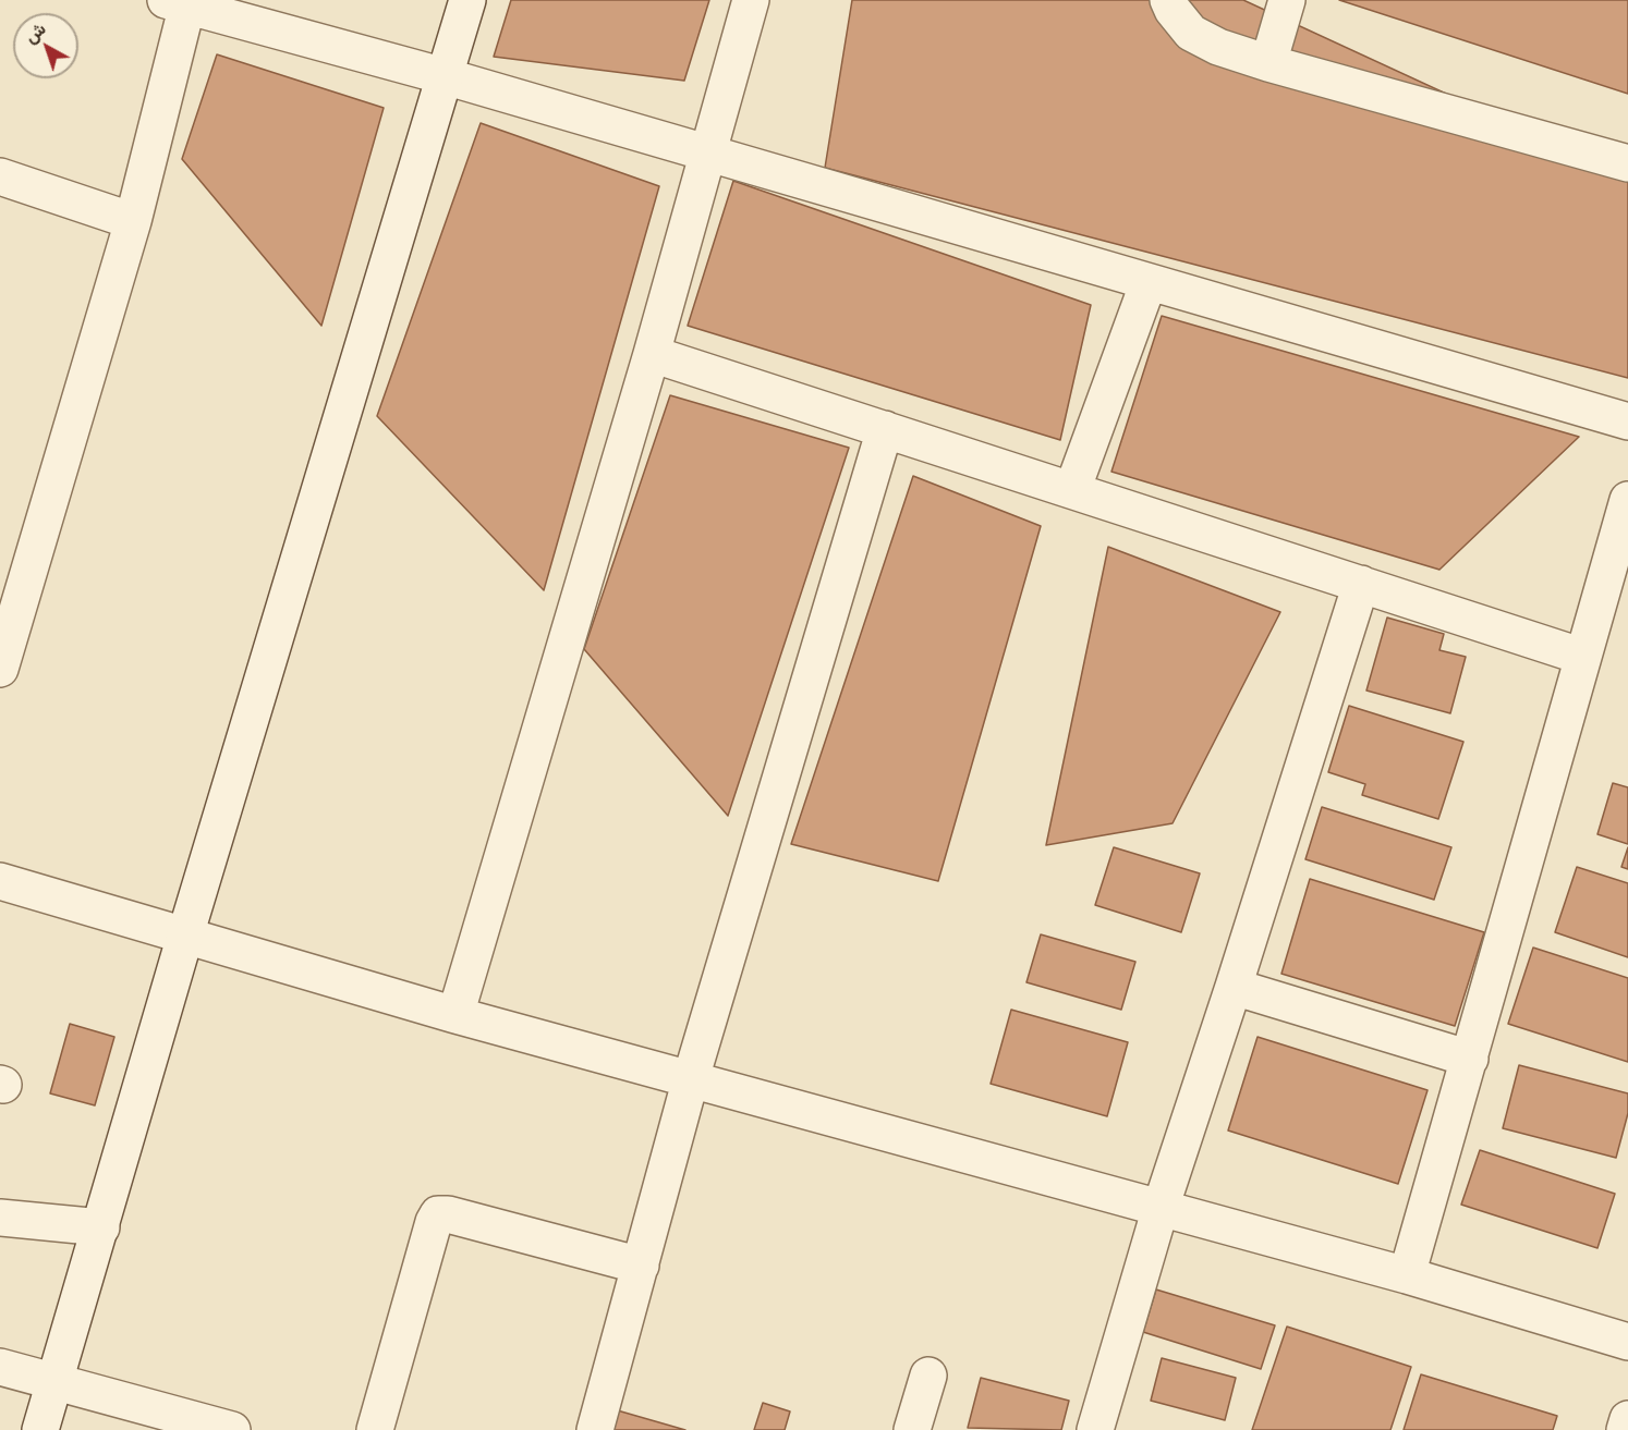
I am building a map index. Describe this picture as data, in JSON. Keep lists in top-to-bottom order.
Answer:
{
  "north": "top left"
}
